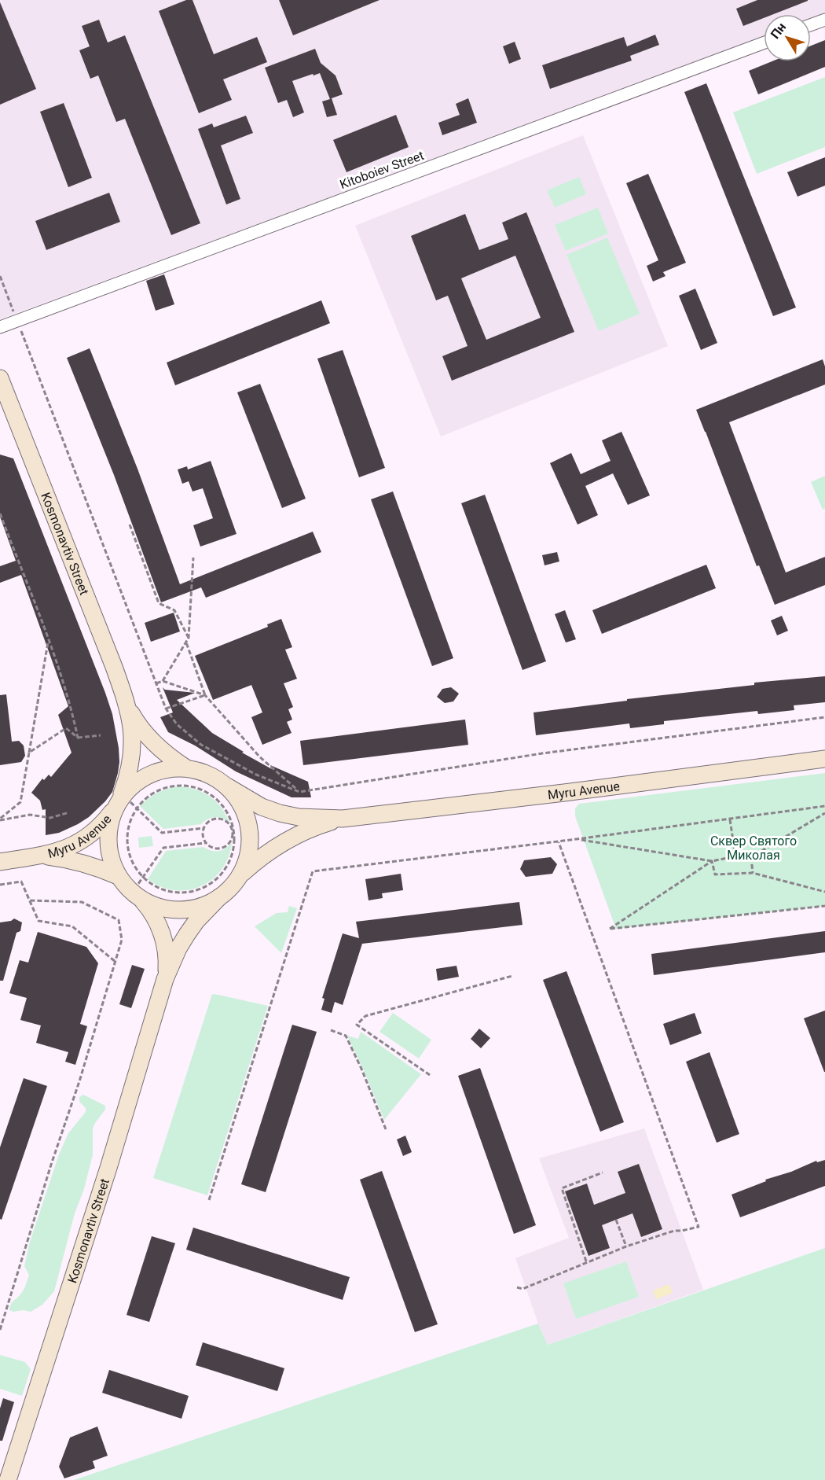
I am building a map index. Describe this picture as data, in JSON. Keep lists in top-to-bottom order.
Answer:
{
  "streets": {
    "main road": ["Kosmonavtiv Street", "Myru Avenue"],
    "street": ["Kitoboiev Street"]
  },
  "crossings": [
    ["Kosmonavtiv Street", "Myru Avenue"]
  ],
  "parks": ["Сквер Святого Миколая"],
  "north": "top left"
}
